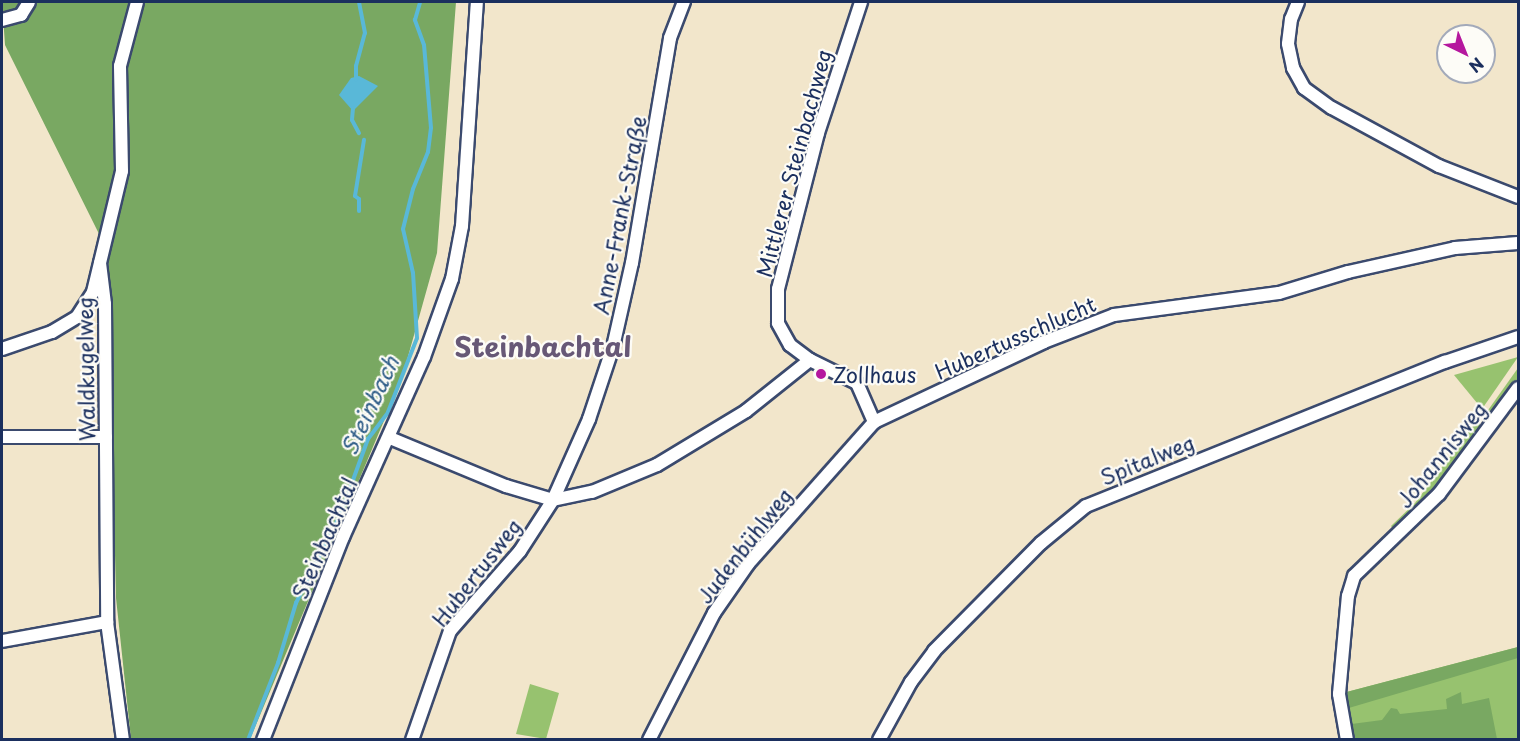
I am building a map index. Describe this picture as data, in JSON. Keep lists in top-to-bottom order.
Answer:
{
  "streets": {
    "street": [
      "Mittlerer Steinbachweg",
      "Anne-Frank-Straße",
      "Hubertusschlucht",
      "Waldkugelweg",
      "Johannisweg",
      "Spitalweg",
      "Steinbachtal",
      "Judenbühlweg",
      "Hubertusweg"
    ]
  },
  "crossings": [
    ["Anne-Frank-Straße", "Hubertusweg"],
    ["Hubertusschlucht", "Judenbühlweg"]
  ],
  "districts": ["Steinbachtal"],
  "water": ["Steinbach"],
  "places": ["Zollhaus"],
  "north": "bottom right"
}
